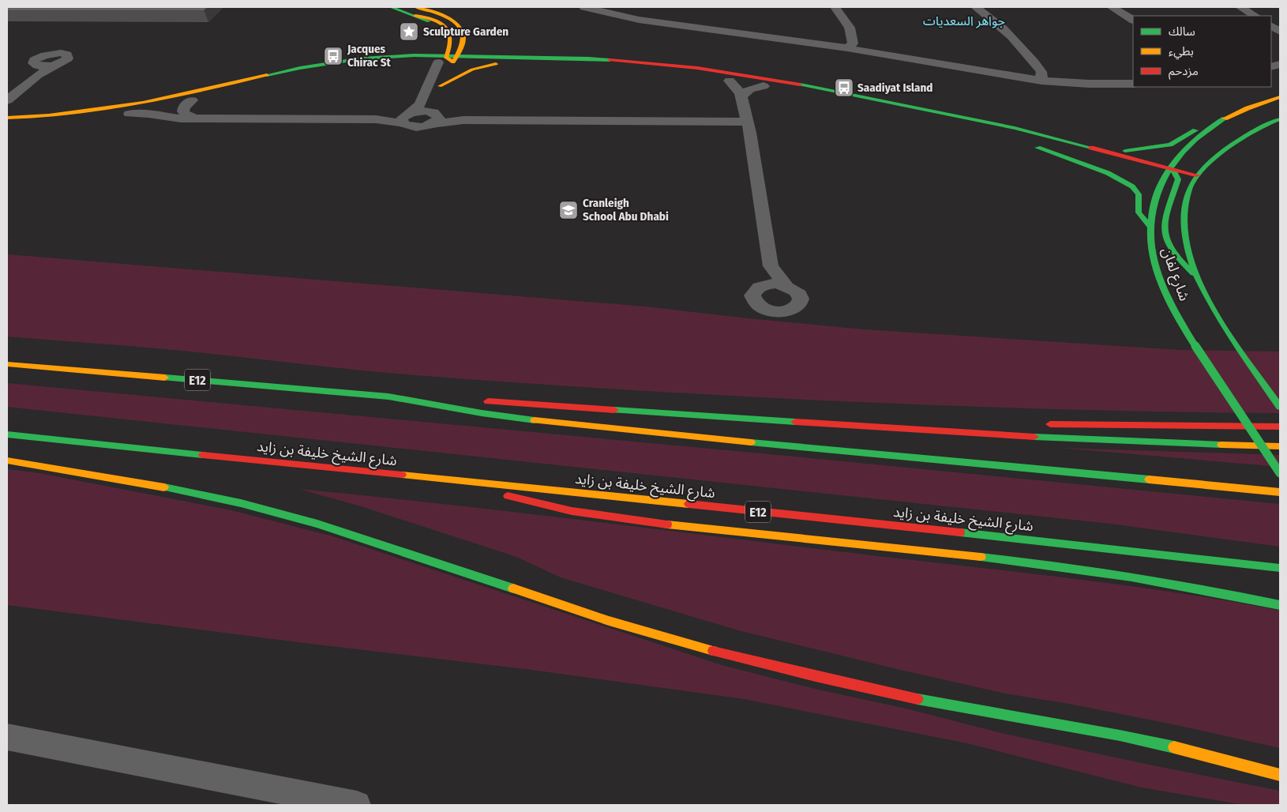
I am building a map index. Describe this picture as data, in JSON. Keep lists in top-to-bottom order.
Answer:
{
  "streets": {
    "main road": ["شارع لفان", "E12", "شارع الشيخ خليفة بن زايد"]
  },
  "districts": ["جواهر السعديات"],
  "places": {
    "place": ["Sculpture Garden"],
    "bus stop": ["Jacques Chirac St", "Saadiyat Island"],
    "school or university": ["Cranleigh School Abu Dhabi"]
  },
  "legend": ["سالك", "بطيء", "مزدحم"]
}
